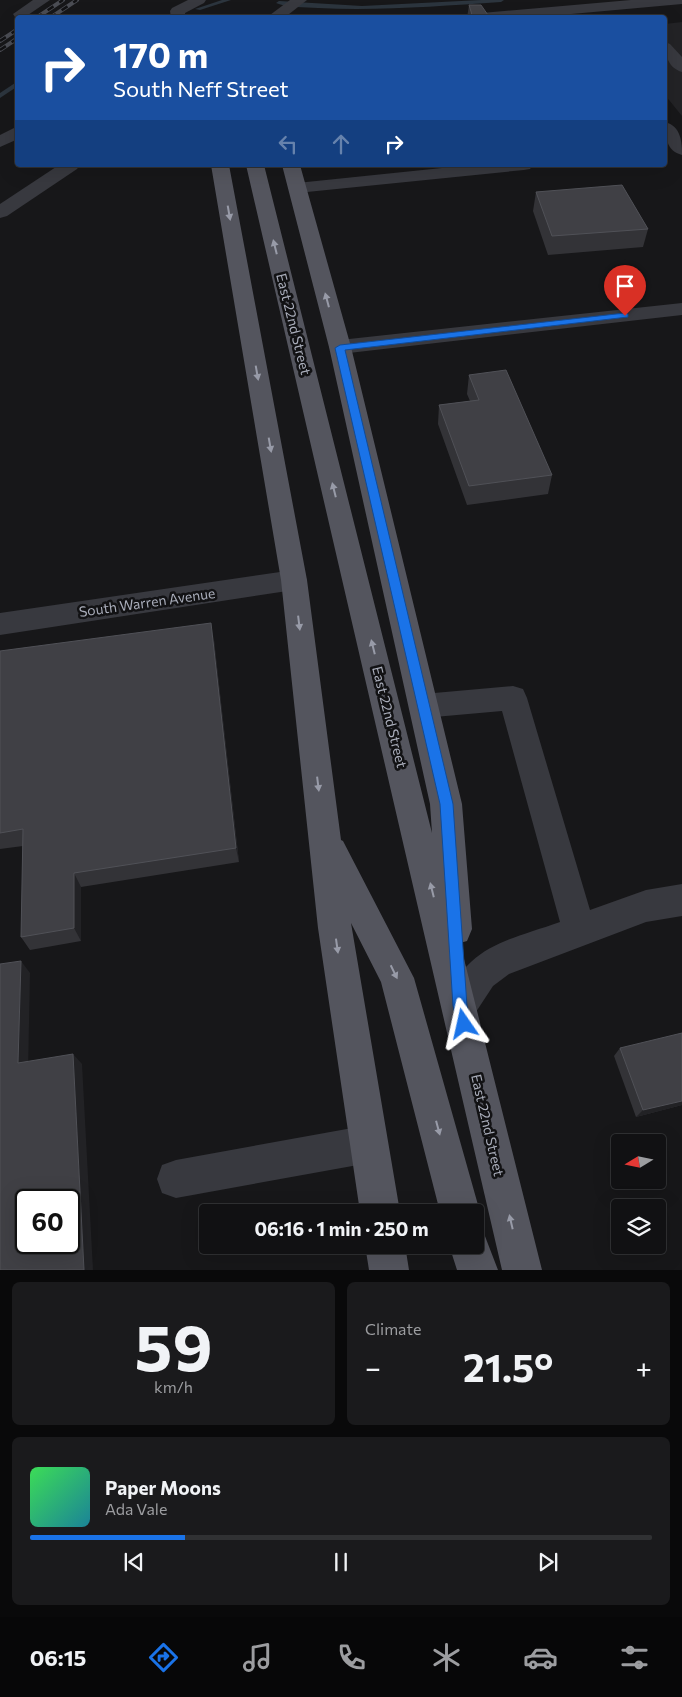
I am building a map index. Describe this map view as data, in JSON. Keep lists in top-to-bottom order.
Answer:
{
  "streets": {
    "main road": ["East 22nd Street"],
    "street": ["South Warren Avenue"]
  },
  "north": "left",
  "page": {
    "turn": ["170 m", "South Neff Street"],
    "limit": "60",
    "trip": "06:16 · 1 min · 250 m",
    "tile": [
      ["59", "km/h"],
      "Climate"
    ],
    "heat": ["−", "21.5°", "+"],
    "song": ["Paper Moons", "Ada Vale"],
    "tabs": "06:15"
  }
}
